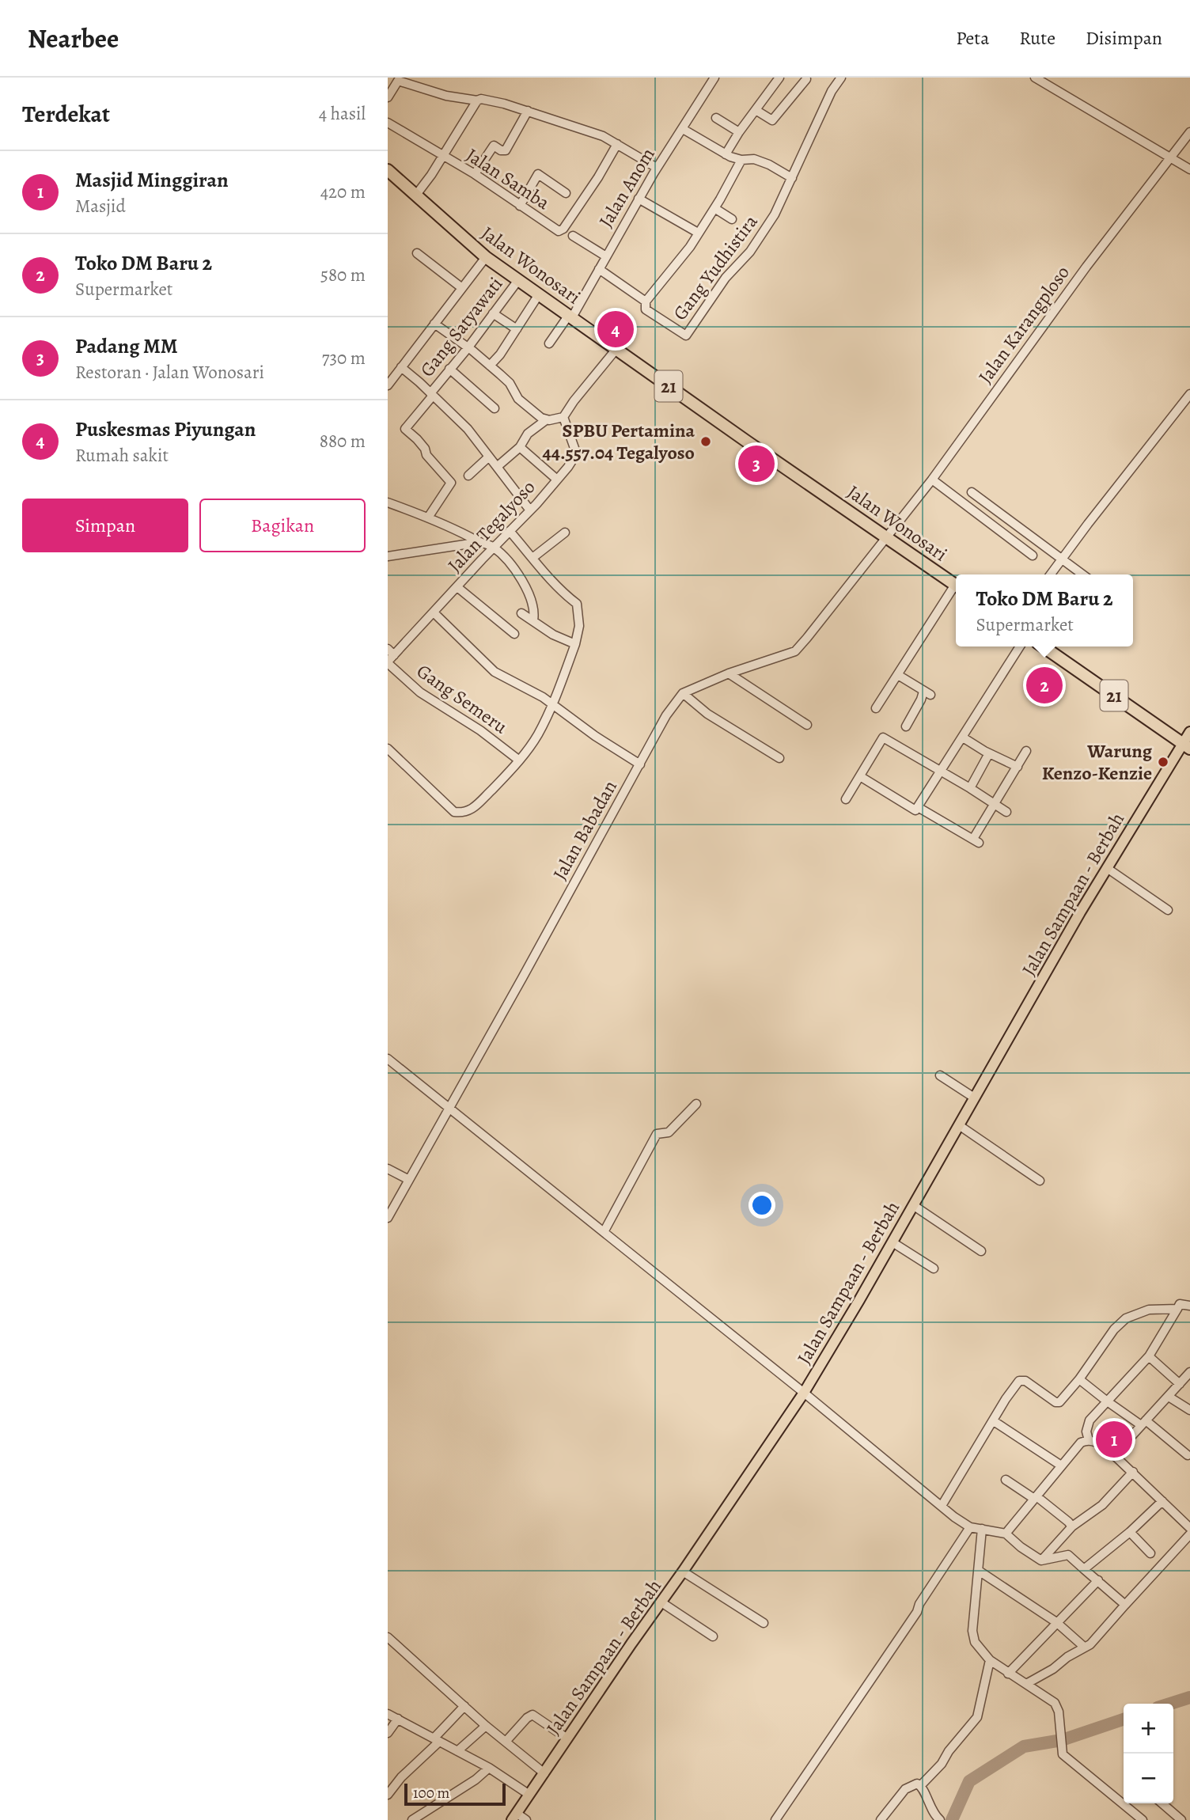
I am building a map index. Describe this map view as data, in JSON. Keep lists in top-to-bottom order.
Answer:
{
  "streets": {
    "highway": ["Jalan Wonosari", "21"],
    "main road": ["Jalan Sampaan - Berbah"],
    "street": [
      "Jalan Samba",
      "Jalan Anom",
      "Gang Yudhistira",
      "Jalan Karangploso",
      "Gang Satyawati",
      "Jalan Tegalyoso",
      "Gang Semeru",
      "Jalan Babadan"
    ]
  },
  "crossings": [
    ["Jalan Anom", "Jalan Wonosari"],
    ["Jalan Anom", "Gang Yudhistira"],
    ["Jalan Wonosari", "Jalan Karangploso"],
    ["Jalan Wonosari", "Gang Satyawati"],
    ["Jalan Wonosari", "Jalan Babadan"],
    ["Jalan Karangploso", "Jalan Babadan"],
    ["21", "Jalan Sampaan - Berbah"],
    ["Jalan Tegalyoso", "Gang Semeru"]
  ],
  "places": ["SPBU Pertamina 44.557.04 Tegalyoso", "Warung Kenzo-Kenzie"],
  "scale_bar": "100 m",
  "page": {
    "header": "Nearbee",
    "nav": ["Peta", "Rute", "Disimpan"],
    "heading": ["Terdekat", "4 hasil"],
    "list": [
      {
        "mark": "1",
        "name": "Masjid Minggiran",
        "note": "Masjid",
        "value": "420 m"
      },
      {
        "mark": "2",
        "name": "Toko DM Baru 2",
        "note": "Supermarket",
        "value": "580 m"
      },
      {
        "mark": "3",
        "name": "Padang MM",
        "note": "Restoran · Jalan Wonosari",
        "value": "730 m"
      },
      {
        "mark": "4",
        "name": "Puskesmas Piyungan",
        "note": "Rumah sakit",
        "value": "880 m"
      }
    ],
    "pins": [
      "4",
      "3",
      "2",
      "1"
    ],
    "buttons": ["Simpan", "Bagikan"],
    "popup": ["Toko DM Baru 2", "Supermarket"],
    "map_buttons": ["+", "−"],
    "scale": "100 m"
  }
}
